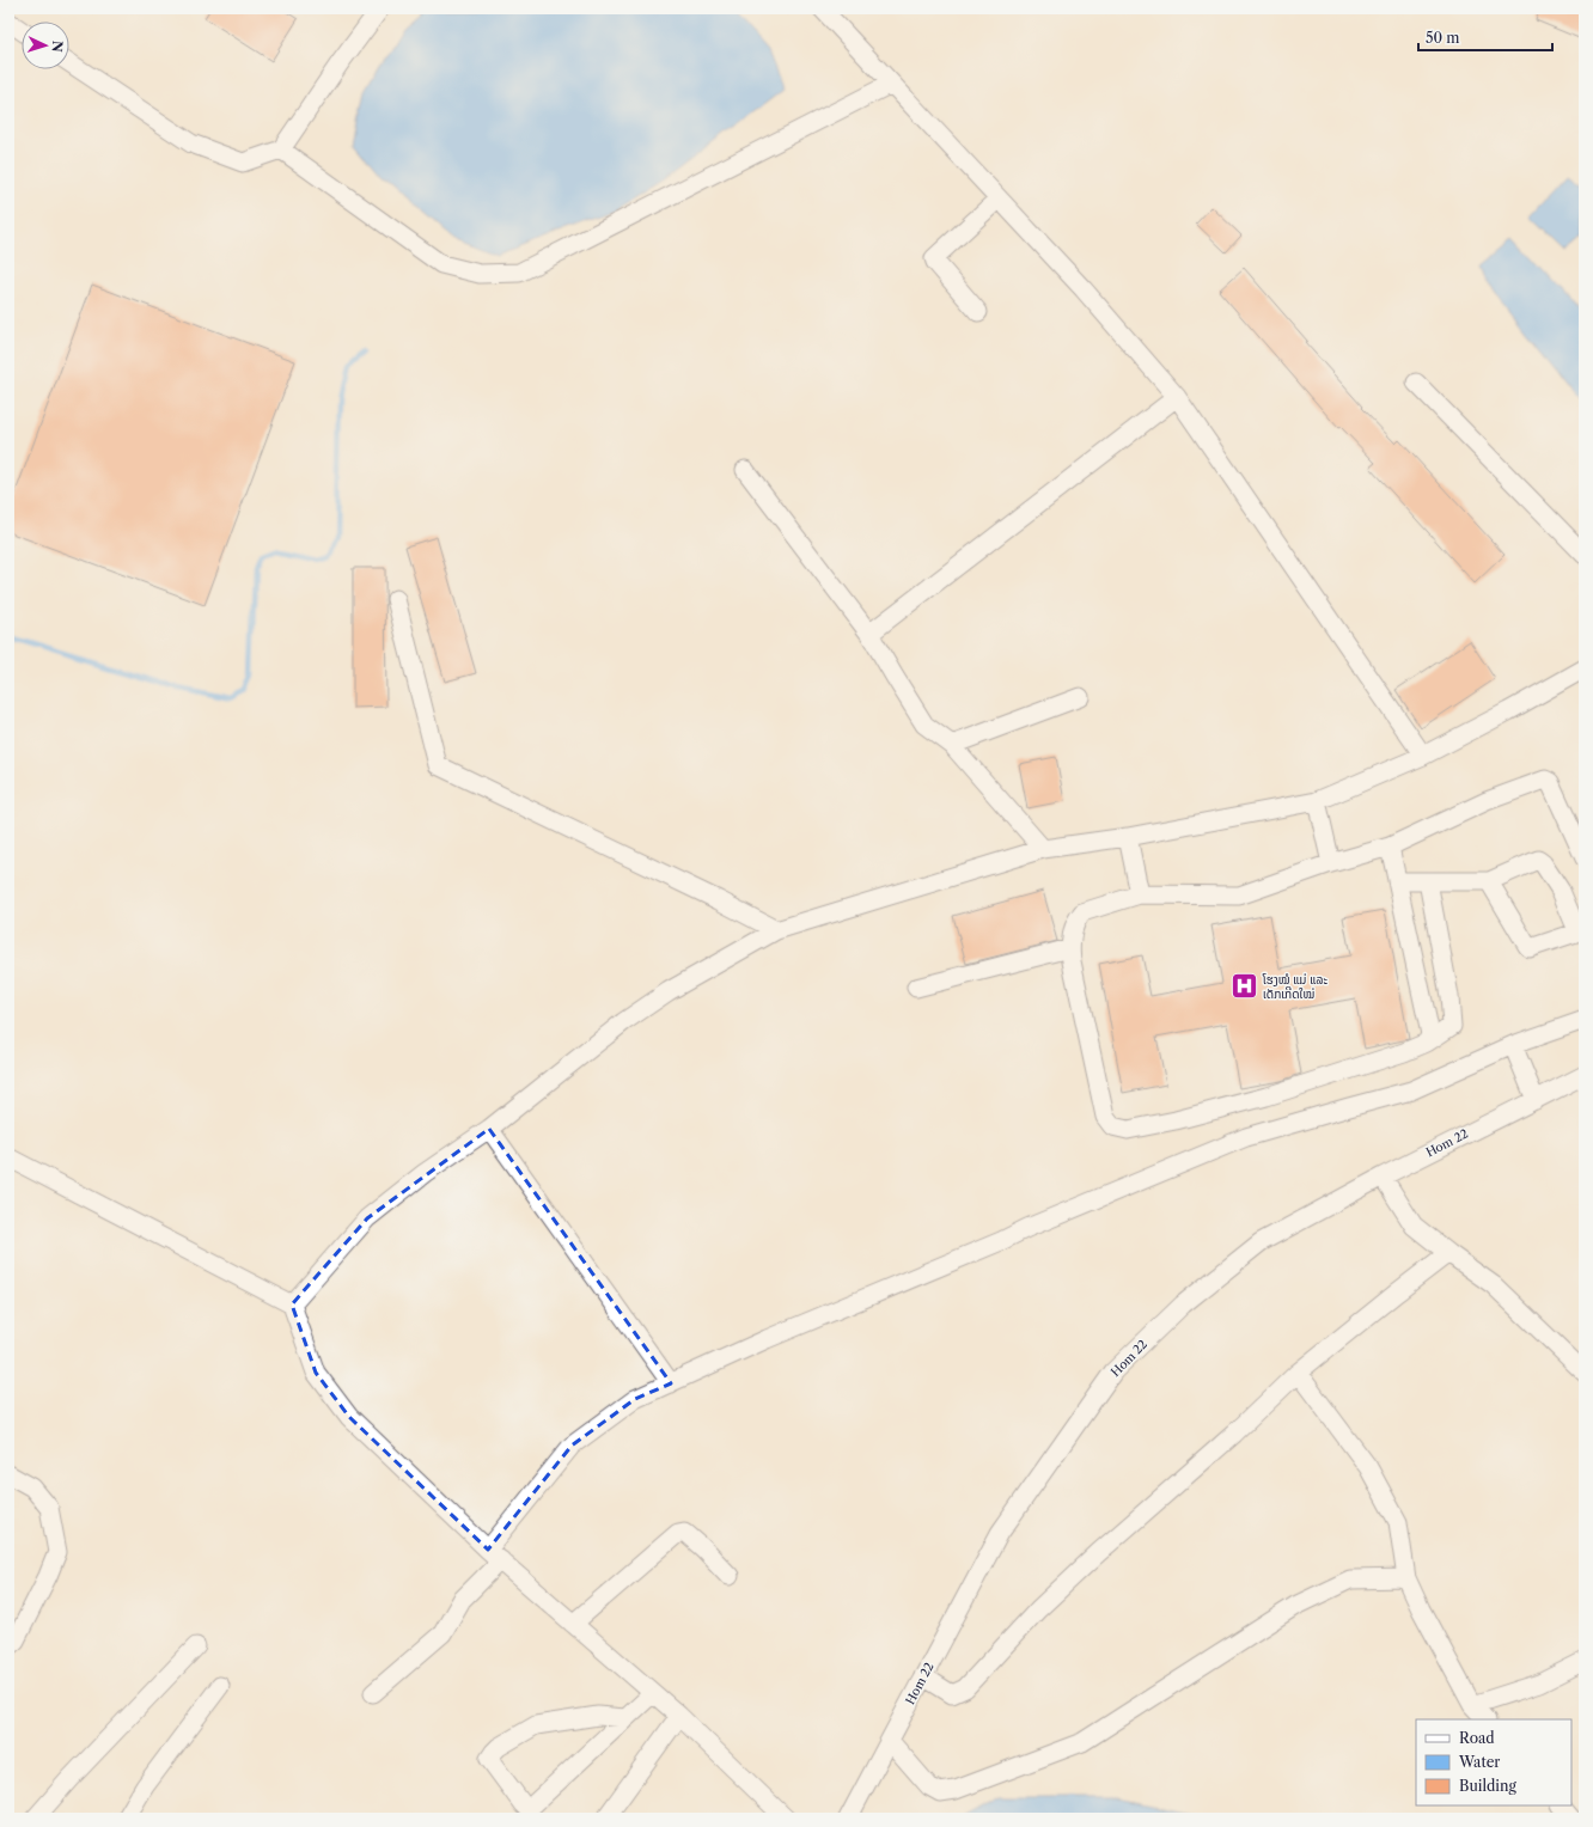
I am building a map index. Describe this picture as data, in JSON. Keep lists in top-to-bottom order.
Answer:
{
  "streets": {
    "street": ["Hom 22"]
  },
  "places": {
    "hospital": ["ໂຮງໝໍ ແມ່ ແລະ ເດັກເກີດໃໝ່"]
  },
  "legend": ["Road", "Water", "Building"],
  "scale_bar": "50 m",
  "north": "right"
}
